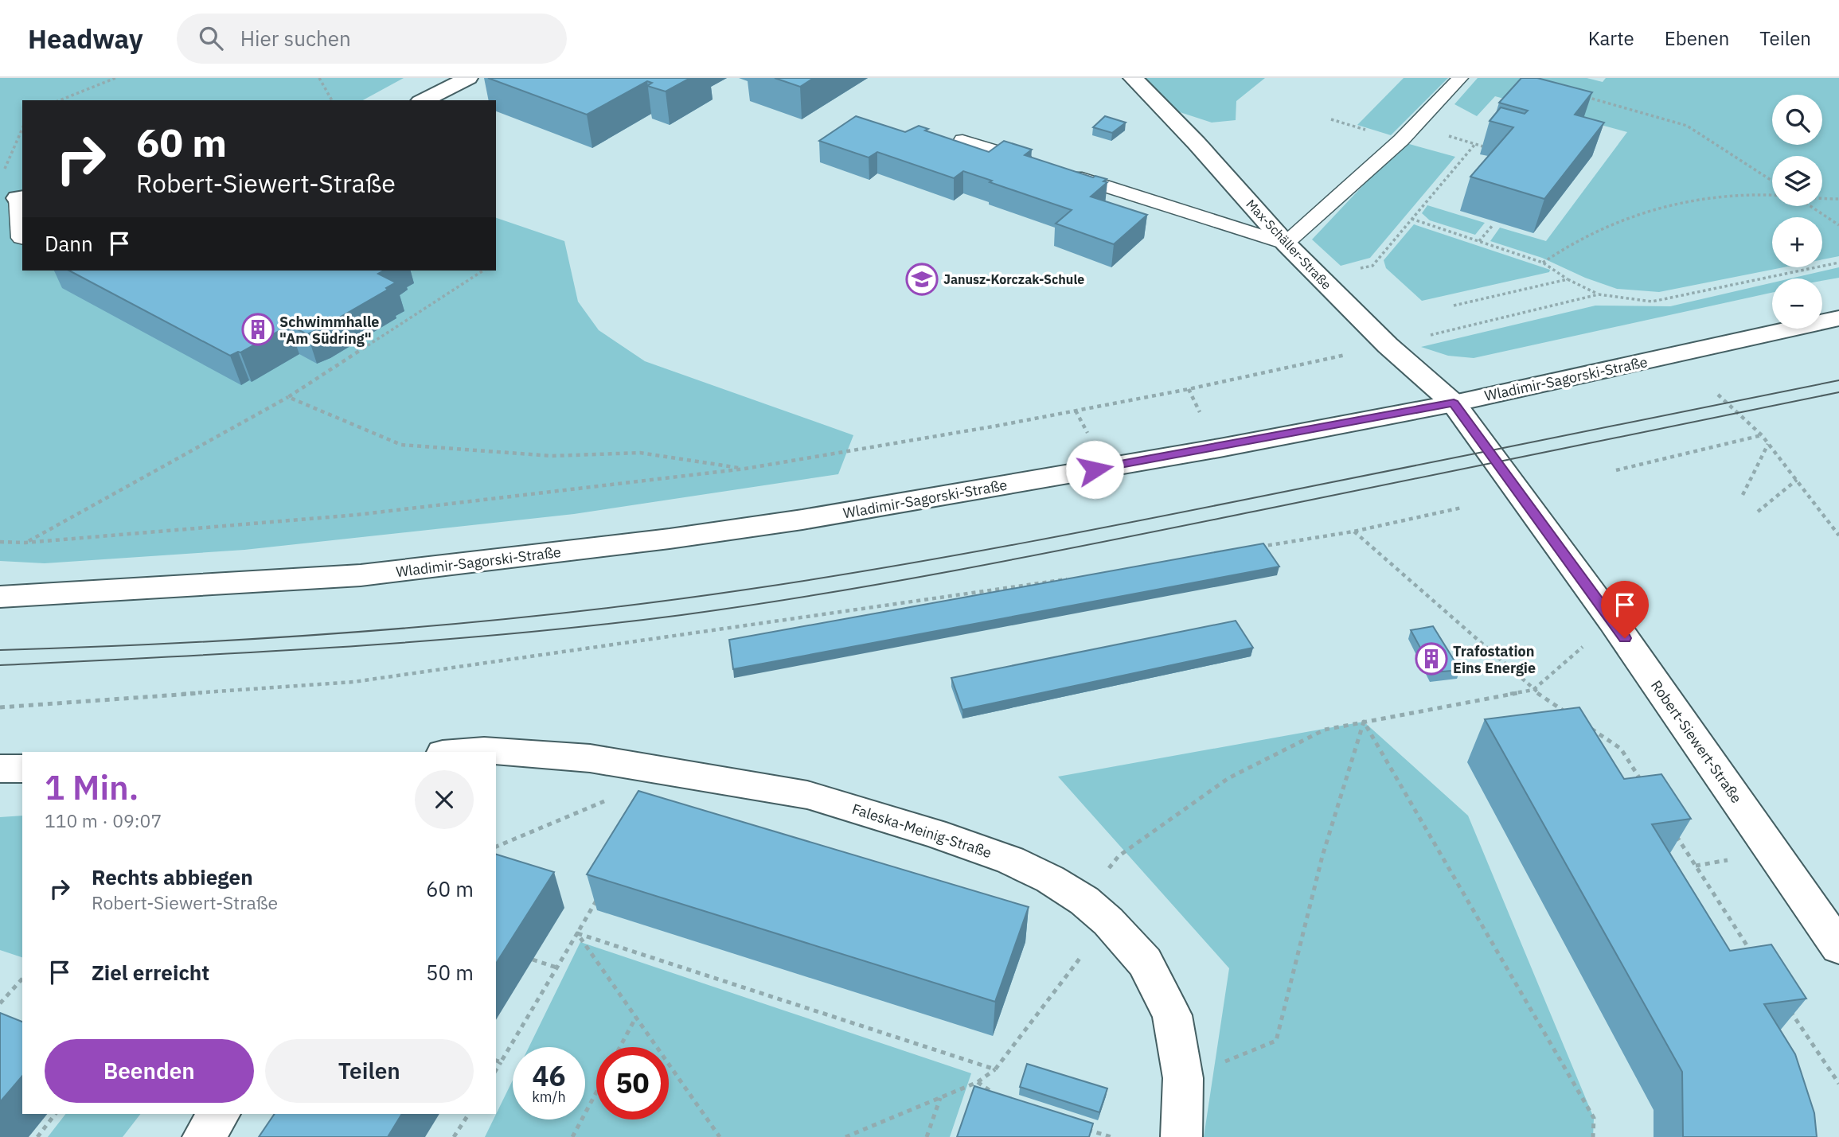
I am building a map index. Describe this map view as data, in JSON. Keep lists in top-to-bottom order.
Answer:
{
  "streets": {
    "street": [
      "Max-Schäller-Straße",
      "Wladimir-Sagorski-Straße",
      "Robert-Siewert-Straße",
      "Faleska-Meinig-Straße"
    ]
  },
  "crossings": [
    ["Max-Schäller-Straße", "Wladimir-Sagorski-Straße"],
    ["Max-Schäller-Straße", "Robert-Siewert-Straße"],
    ["Wladimir-Sagorski-Straße", "Robert-Siewert-Straße"]
  ],
  "places": {
    "school or university": ["Janusz-Korczak-Schule"],
    "building": ["Schwimmhalle \"Am Südring\"", "Trafostation Eins Energie"]
  },
  "page": {
    "header": "Headway",
    "search": "Hier suchen",
    "nav": ["Karte", "Ebenen", "Teilen"],
    "map_buttons": ["+", "−"],
    "turn": ["60 m", "Robert-Siewert-Straße"],
    "then": "Dann",
    "heading": ["1 Min.", "110 m · 09:07"],
    "list": [
      {
        "name": "Rechts abbiegen",
        "note": "Robert-Siewert-Straße",
        "value": "60 m"
      },
      {
        "name": "Ziel erreicht",
        "value": "50 m"
      }
    ],
    "buttons": ["Beenden", "Teilen"],
    "speed": "46 km/h",
    "limit": "50"
  }
}
